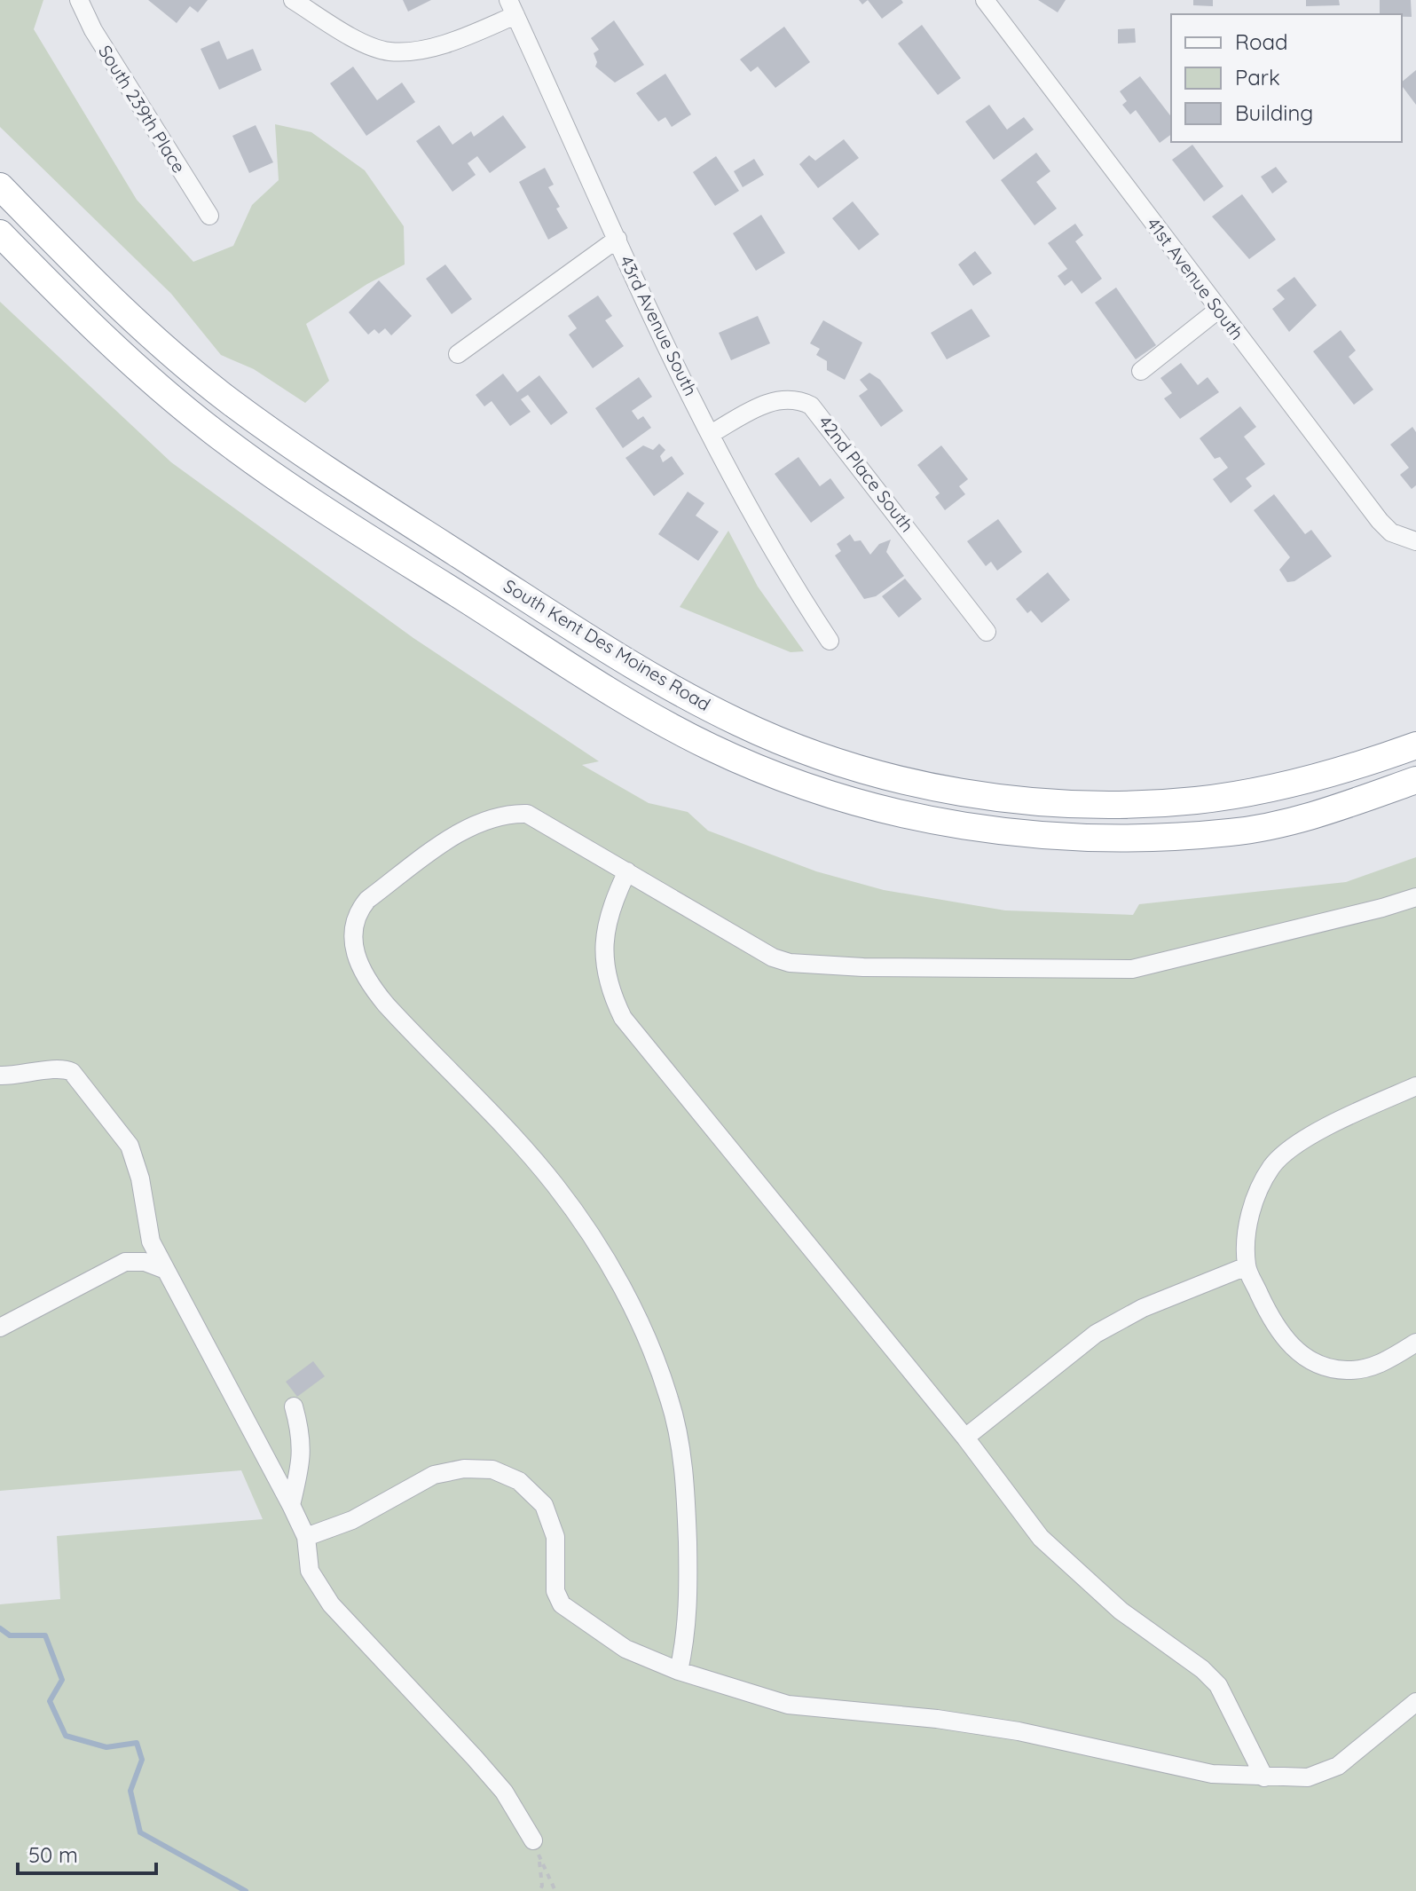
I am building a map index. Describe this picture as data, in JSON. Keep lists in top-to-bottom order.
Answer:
{
  "streets": {
    "highway": ["South Kent Des Moines Road"],
    "street": [
      "South 239th Place",
      "41st Avenue South",
      "43rd Avenue South",
      "42nd Place South"
    ]
  },
  "crossings": [
    ["43rd Avenue South", "42nd Place South"]
  ],
  "legend": ["Road", "Park", "Building"],
  "scale_bar": "50 m"
}
